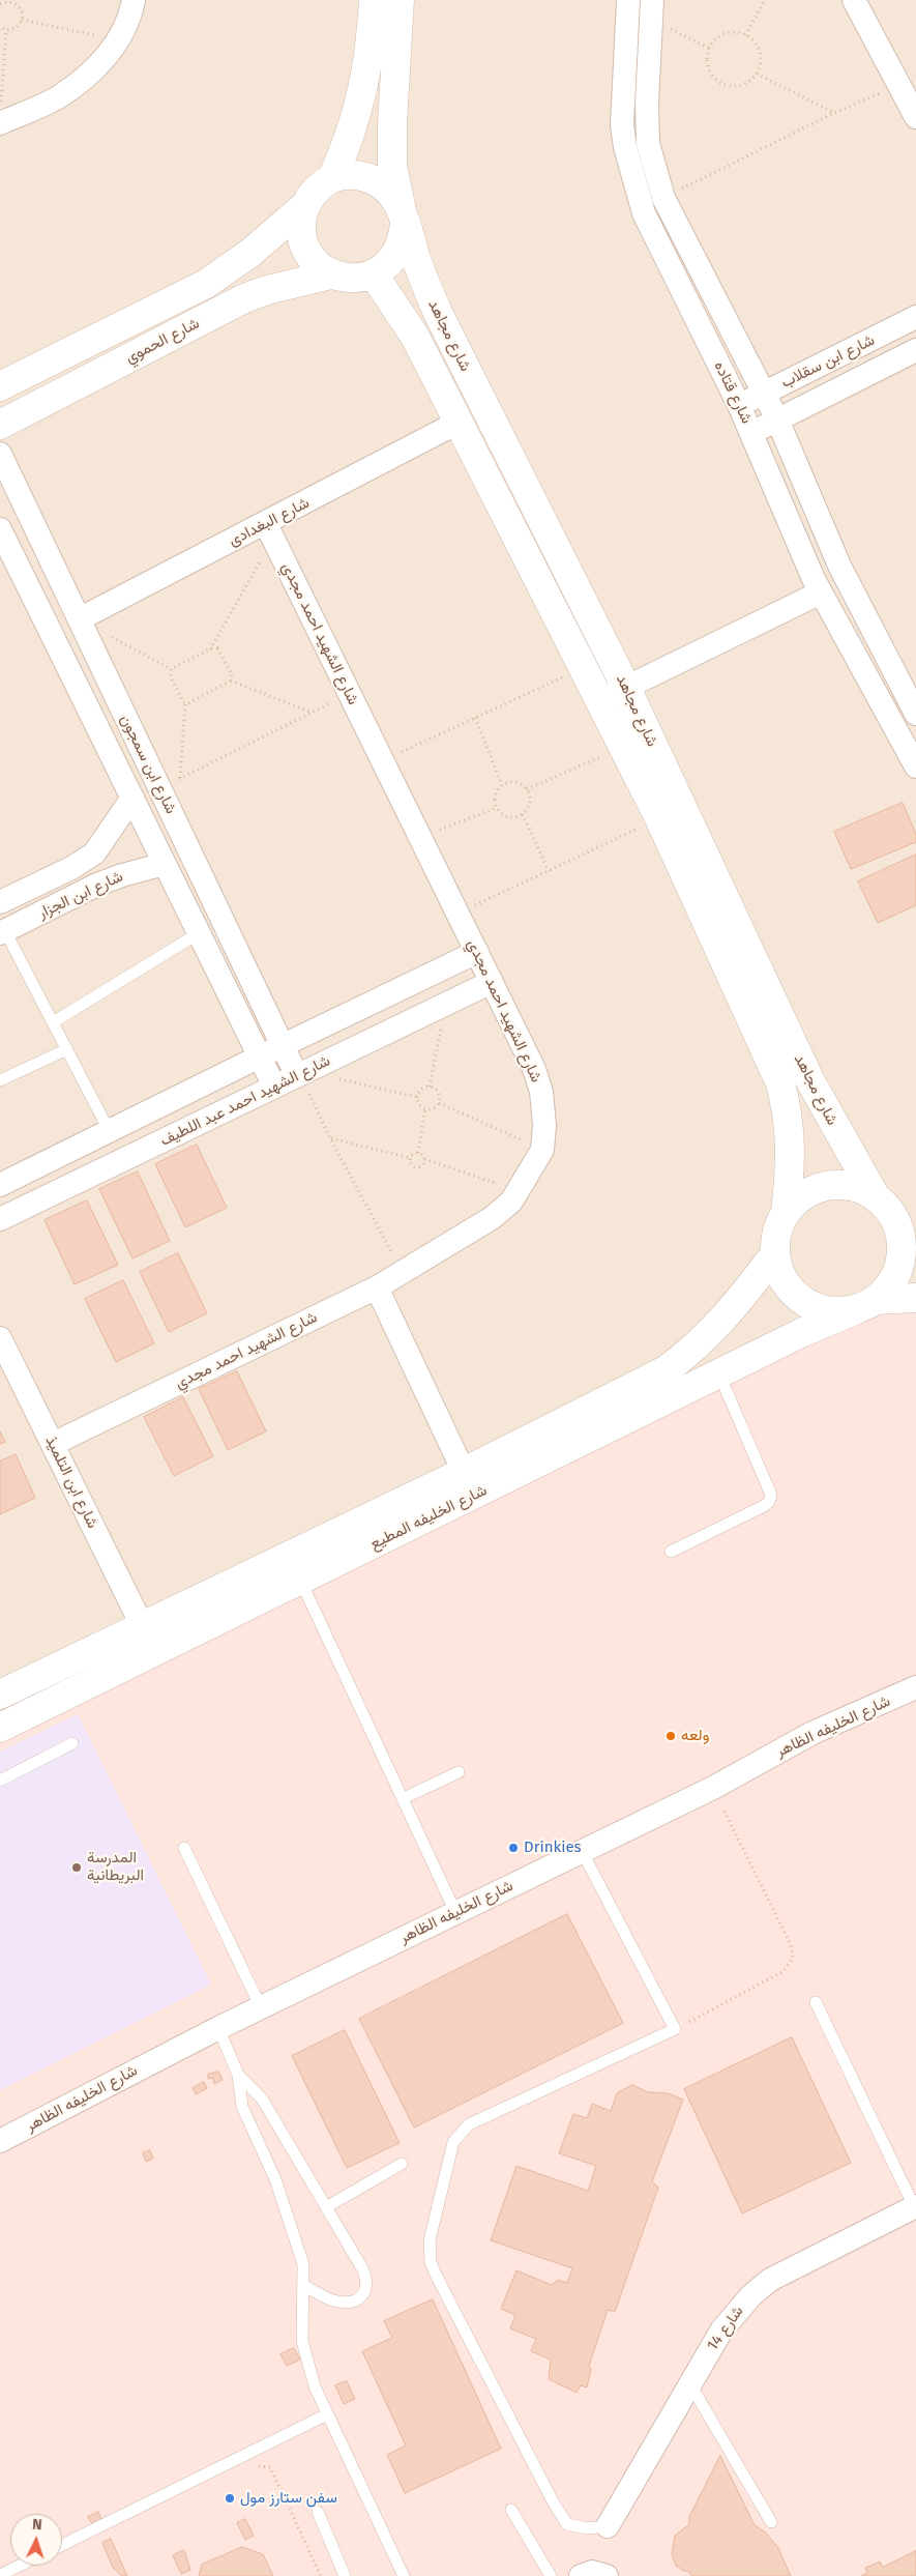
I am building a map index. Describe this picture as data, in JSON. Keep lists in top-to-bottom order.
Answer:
{
  "streets": {
    "street": [
      "شارع مجاهد",
      "شارع الحموي",
      "شارع ابن سقلاب",
      "شارع قتاده",
      "شارع البغدادى",
      "شارع الشهيد احمد مجدي",
      "شارع ابن سمجون",
      "شارع ابن الجزار",
      "شارع الشهيد احمد عبد اللطيف",
      "شارع ابن التلميذ",
      "شارع الخليفه المطيع",
      "شارع الخليفه الظاهر",
      "شارع 14"
    ]
  },
  "crossings": [
    ["شارع مجاهد", "شارع الحموي"],
    ["شارع مجاهد", "شارع البغدادى"],
    ["شارع مجاهد", "شارع الخليفه المطيع"],
    ["شارع ابن سقلاب", "شارع قتاده"],
    ["شارع البغدادى", "شارع الشهيد احمد مجدي"],
    ["شارع البغدادى", "شارع ابن سمجون"],
    ["شارع الشهيد احمد مجدي", "شارع الشهيد احمد عبد اللطيف"],
    ["شارع الشهيد احمد مجدي", "شارع ابن التلميذ"],
    ["شارع ابن سمجون", "شارع ابن الجزار"],
    ["شارع ابن سمجون", "شارع الشهيد احمد عبد اللطيف"],
    ["شارع ابن التلميذ", "شارع الخليفه المطيع"]
  ],
  "places": [
    "ولعه",
    "Drinkies",
    "المدرسة البريطانية",
    "سفن ستارز مول"
  ],
  "north": "top"
}
